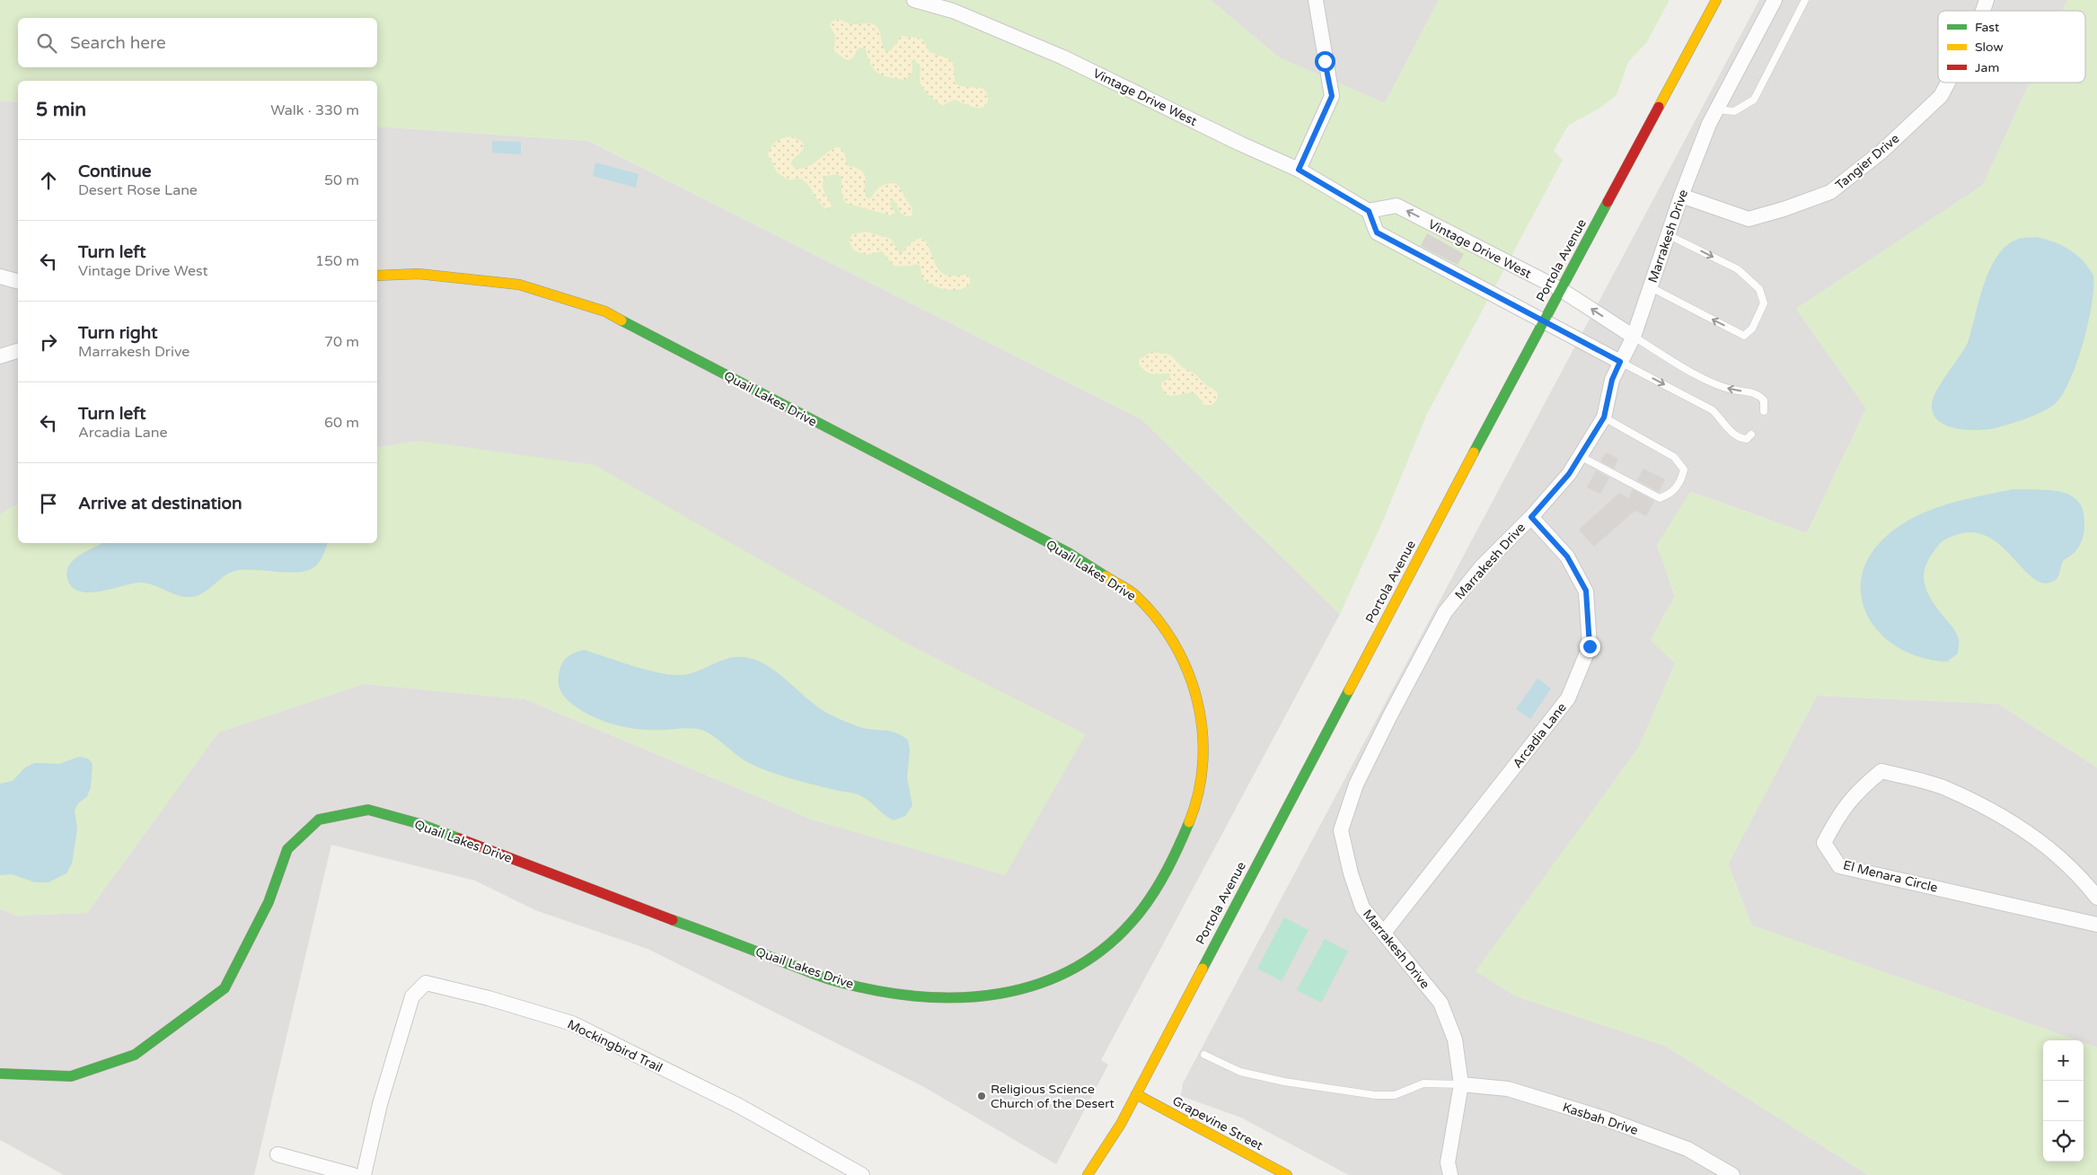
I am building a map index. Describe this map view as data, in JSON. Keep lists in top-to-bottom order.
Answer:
{
  "streets": {
    "street": [
      "Vintage Drive West",
      "Tangier Drive",
      "Marrakesh Drive",
      "Portola Avenue",
      "Quail Lakes Drive",
      "Arcadia Lane",
      "El Menara Circle",
      "Mockingbird Trail",
      "Kasbah Drive",
      "Grapevine Street"
    ]
  },
  "crossings": [
    ["Vintage Drive West", "Marrakesh Drive"],
    ["Vintage Drive West", "Portola Avenue"],
    ["Tangier Drive", "Marrakesh Drive"],
    ["Marrakesh Drive", "Arcadia Lane"],
    ["Marrakesh Drive", "Kasbah Drive"],
    ["Portola Avenue", "Grapevine Street"]
  ],
  "places": ["Religious Science Church of the Desert"],
  "legend": ["Fast", "Slow", "Jam"],
  "page": {
    "search": "Search here",
    "heading": ["5 min", "Walk · 330 m"],
    "list": [
      ["Continue", "Desert Rose Lane", "50 m"],
      ["Turn left", "Vintage Drive West", "150 m"],
      ["Turn right", "Marrakesh Drive", "70 m"],
      ["Turn left", "Arcadia Lane", "60 m"],
      "Arrive at destination"
    ],
    "map_buttons": ["+", "−"]
  }
}
